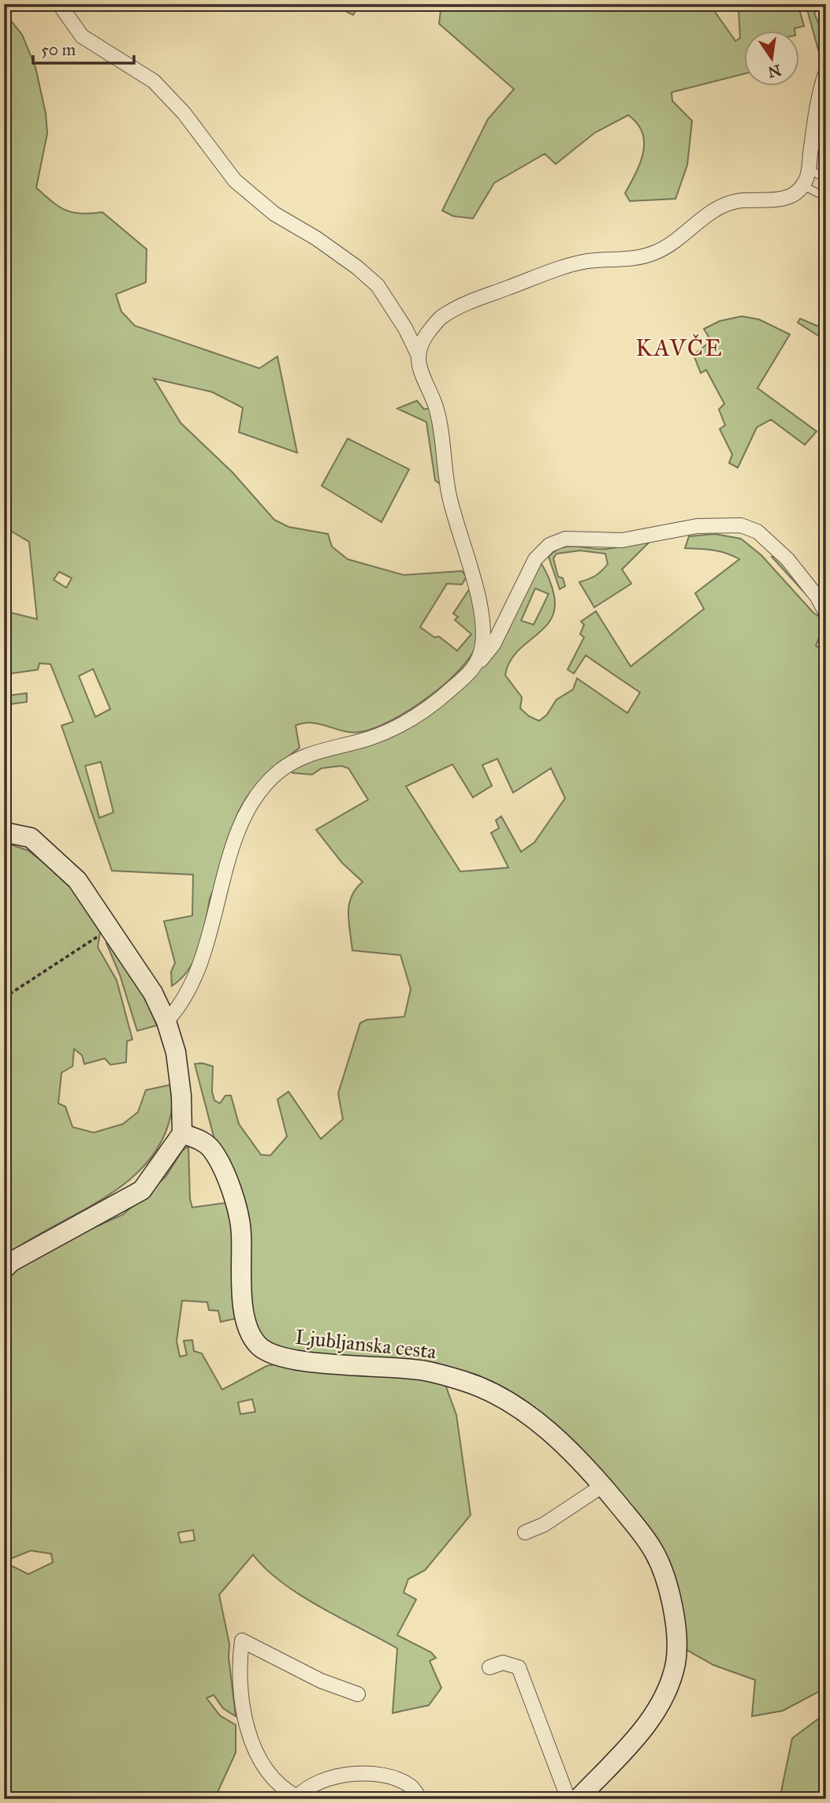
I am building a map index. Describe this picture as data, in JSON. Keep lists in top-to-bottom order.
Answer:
{
  "streets": {
    "street": ["Ljubljanska cesta"]
  },
  "districts": ["KAVČE"],
  "scale_bar": "50 m",
  "north": "bottom"
}
